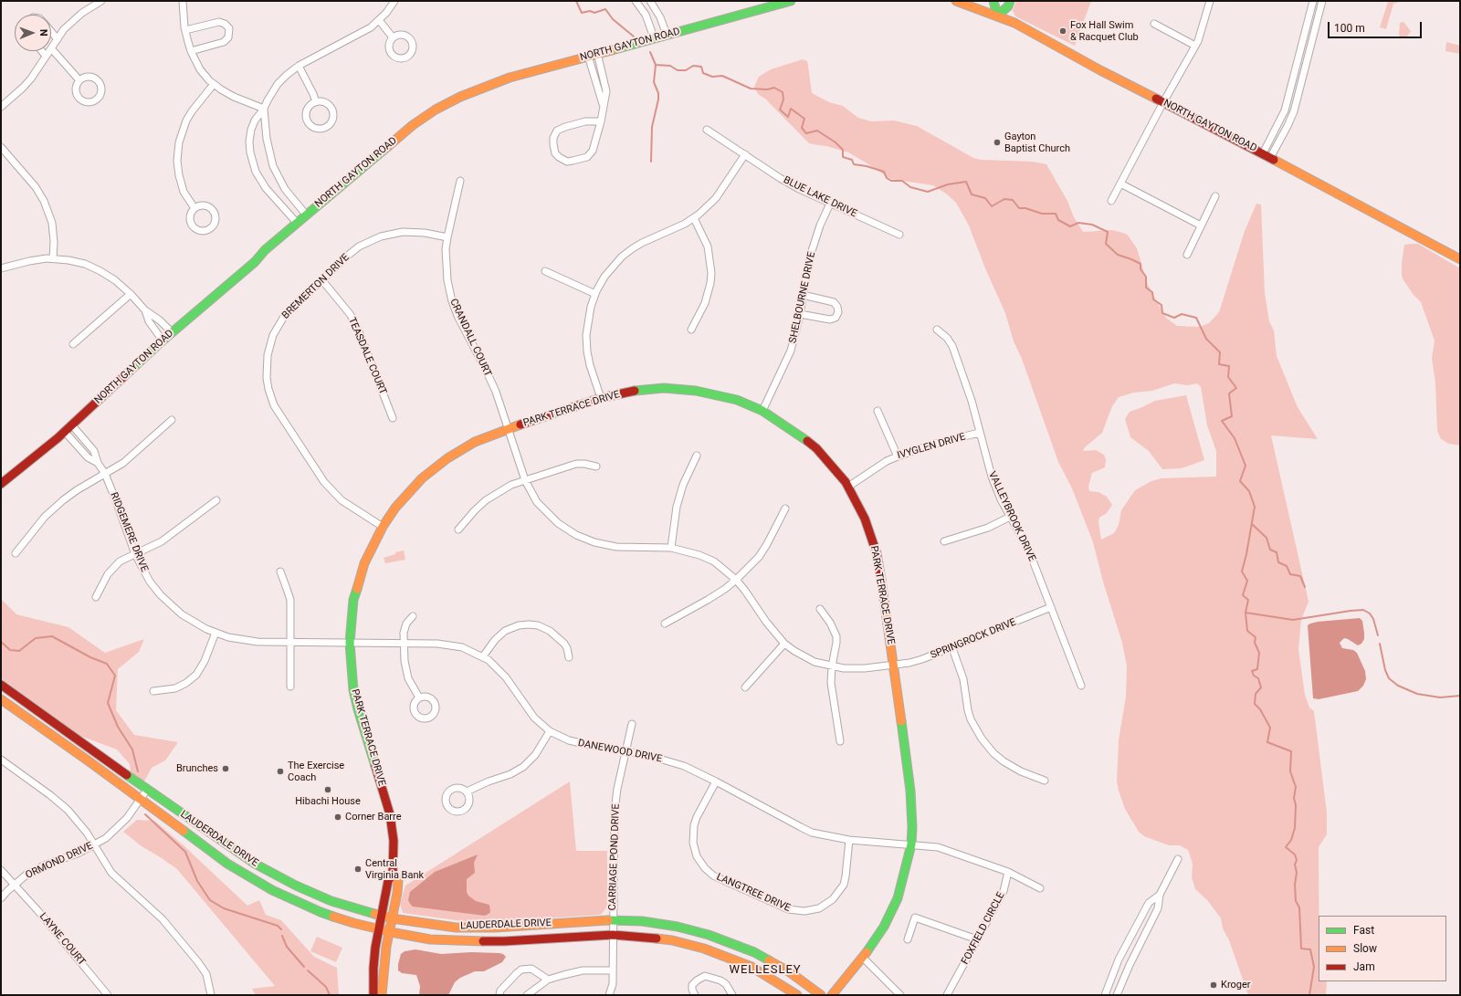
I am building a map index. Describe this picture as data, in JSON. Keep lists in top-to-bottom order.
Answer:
{
  "streets": {
    "street": [
      "NORTH GAYTON ROAD",
      "BLUE LAKE DRIVE",
      "BREMERTON DRIVE",
      "SHELBOURNE DRIVE",
      "CRANDALL COURT",
      "TEASDALE COURT",
      "PARK TERRACE DRIVE",
      "IVYGLEN DRIVE",
      "VALLEYBROOK DRIVE",
      "RIDGEMERE DRIVE",
      "SPRINGROCK DRIVE",
      "DANEWOOD DRIVE",
      "LAUDERDALE DRIVE",
      "CARRIAGE POND DRIVE",
      "ORMOND DRIVE",
      "LANGTREE DRIVE",
      "FOXFIELD CIRCLE",
      "LAYNE COURT"
    ]
  },
  "crossings": [
    ["NORTH GAYTON ROAD", "RIDGEMERE DRIVE"],
    ["BLUE LAKE DRIVE", "SHELBOURNE DRIVE"],
    ["BREMERTON DRIVE", "CRANDALL COURT"],
    ["BREMERTON DRIVE", "TEASDALE COURT"],
    ["BREMERTON DRIVE", "PARK TERRACE DRIVE"],
    ["SHELBOURNE DRIVE", "PARK TERRACE DRIVE"],
    ["CRANDALL COURT", "PARK TERRACE DRIVE"],
    ["CRANDALL COURT", "SPRINGROCK DRIVE"],
    ["PARK TERRACE DRIVE", "IVYGLEN DRIVE"],
    ["PARK TERRACE DRIVE", "RIDGEMERE DRIVE"],
    ["PARK TERRACE DRIVE", "SPRINGROCK DRIVE"],
    ["PARK TERRACE DRIVE", "DANEWOOD DRIVE"],
    ["PARK TERRACE DRIVE", "LAUDERDALE DRIVE"],
    ["IVYGLEN DRIVE", "VALLEYBROOK DRIVE"],
    ["VALLEYBROOK DRIVE", "SPRINGROCK DRIVE"],
    ["RIDGEMERE DRIVE", "DANEWOOD DRIVE"],
    ["DANEWOOD DRIVE", "CARRIAGE POND DRIVE"],
    ["DANEWOOD DRIVE", "LANGTREE DRIVE"],
    ["LAUDERDALE DRIVE", "CARRIAGE POND DRIVE"],
    ["LAUDERDALE DRIVE", "ORMOND DRIVE"],
    ["ORMOND DRIVE", "LAYNE COURT"]
  ],
  "districts": ["WELLESLEY"],
  "places": [
    "Fox Hall Swim & Racquet Club",
    "Gayton Baptist Church",
    "Brunches",
    "The Exercise Coach",
    "Hibachi House",
    "Corner Barre",
    "Central Virginia Bank",
    "Kroger"
  ],
  "legend": ["Fast", "Slow", "Jam"],
  "scale_bar": "100 m",
  "north": "right"
}
